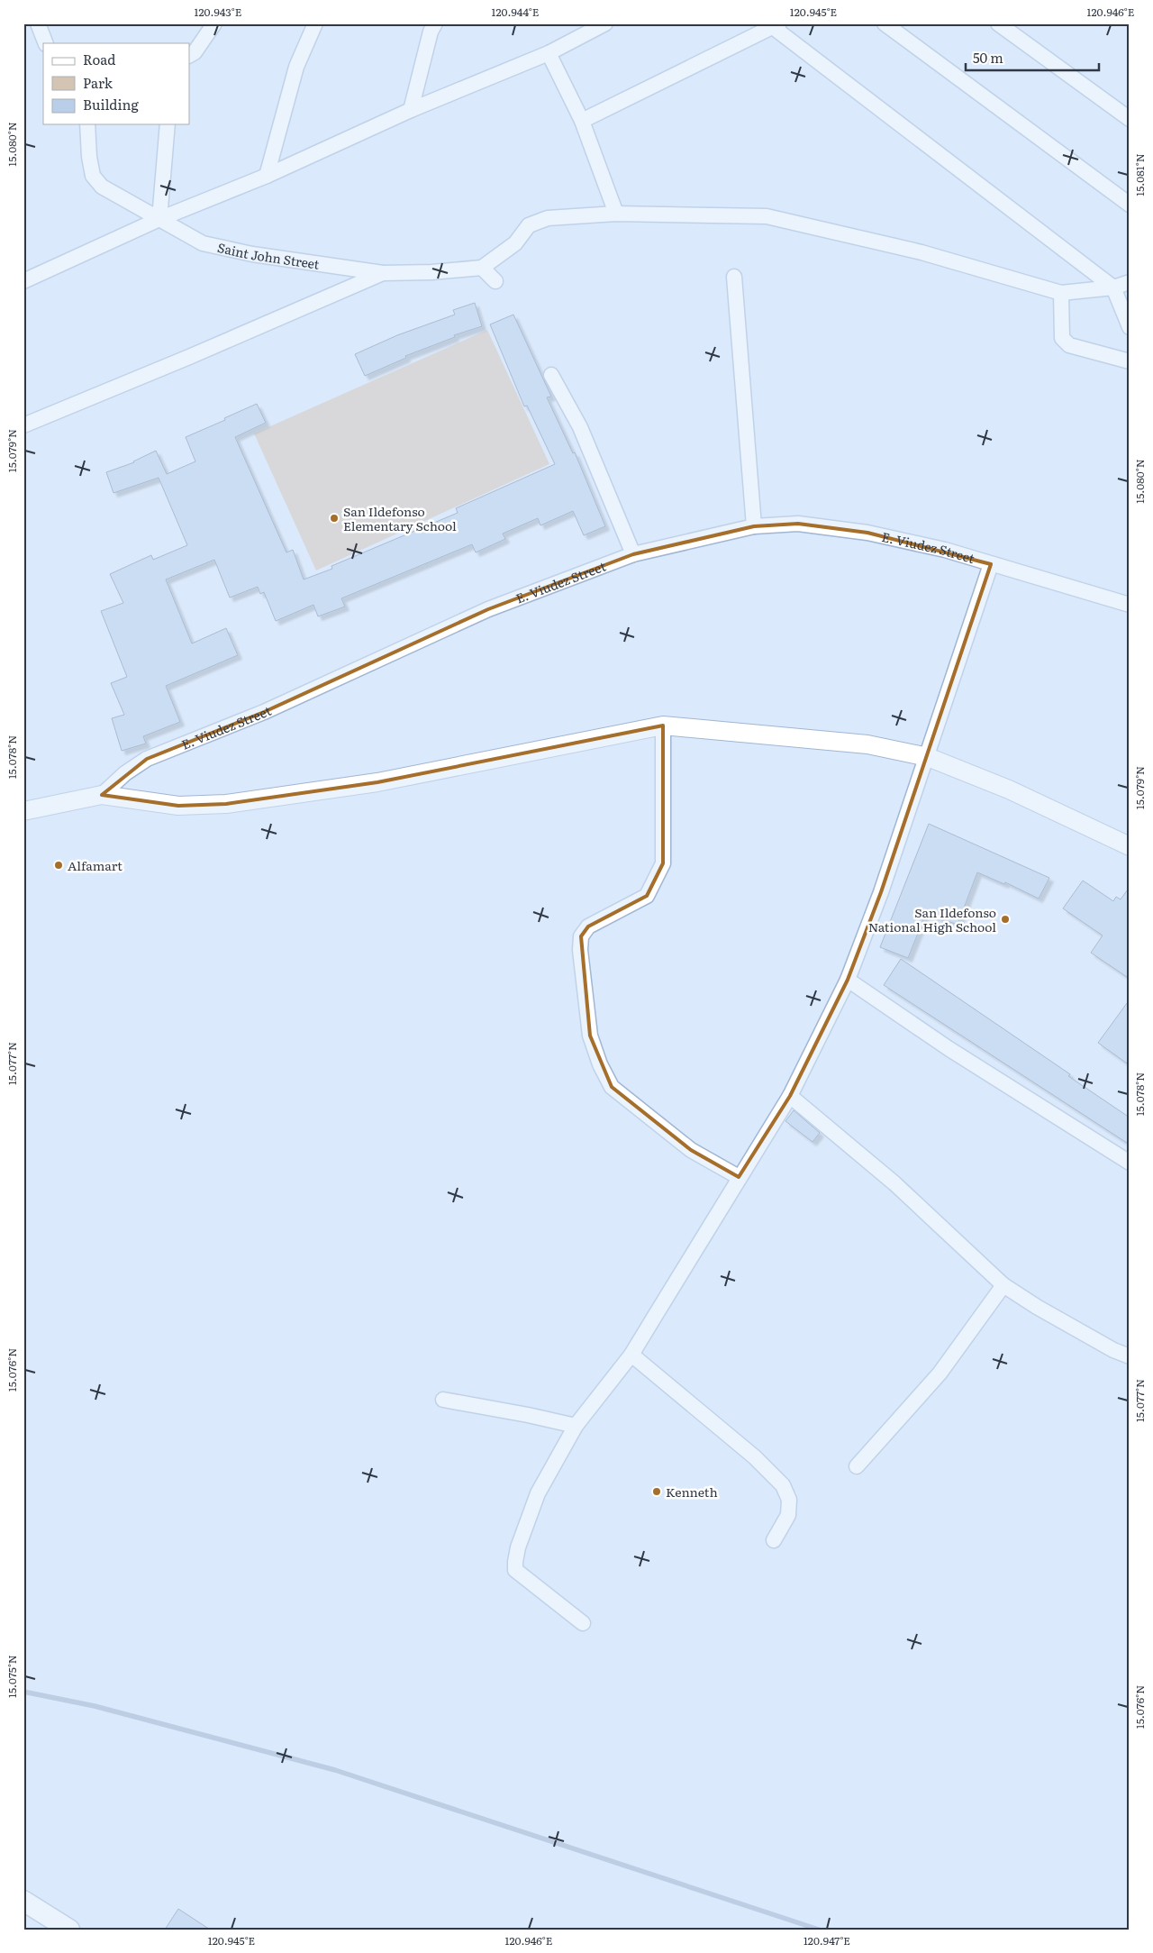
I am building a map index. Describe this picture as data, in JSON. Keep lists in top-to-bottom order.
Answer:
{
  "streets": {
    "street": ["Saint John Street", "E. Viudez Street"]
  },
  "places": [
    "San Ildefonso Elementary School",
    "Alfamart",
    "San Ildefonso National High School",
    "Kenneth"
  ],
  "legend": ["Road", "Park", "Building"],
  "scale_bar": "50 m",
  "coordinates": [
    "120.943°E",
    "120.944°E",
    "120.945°E",
    "120.946°E",
    "15.080°N",
    "15.081°N",
    "15.079°N",
    "15.078°N",
    "15.077°N",
    "15.076°N",
    "15.075°N",
    "120.947°E"
  ]
}
